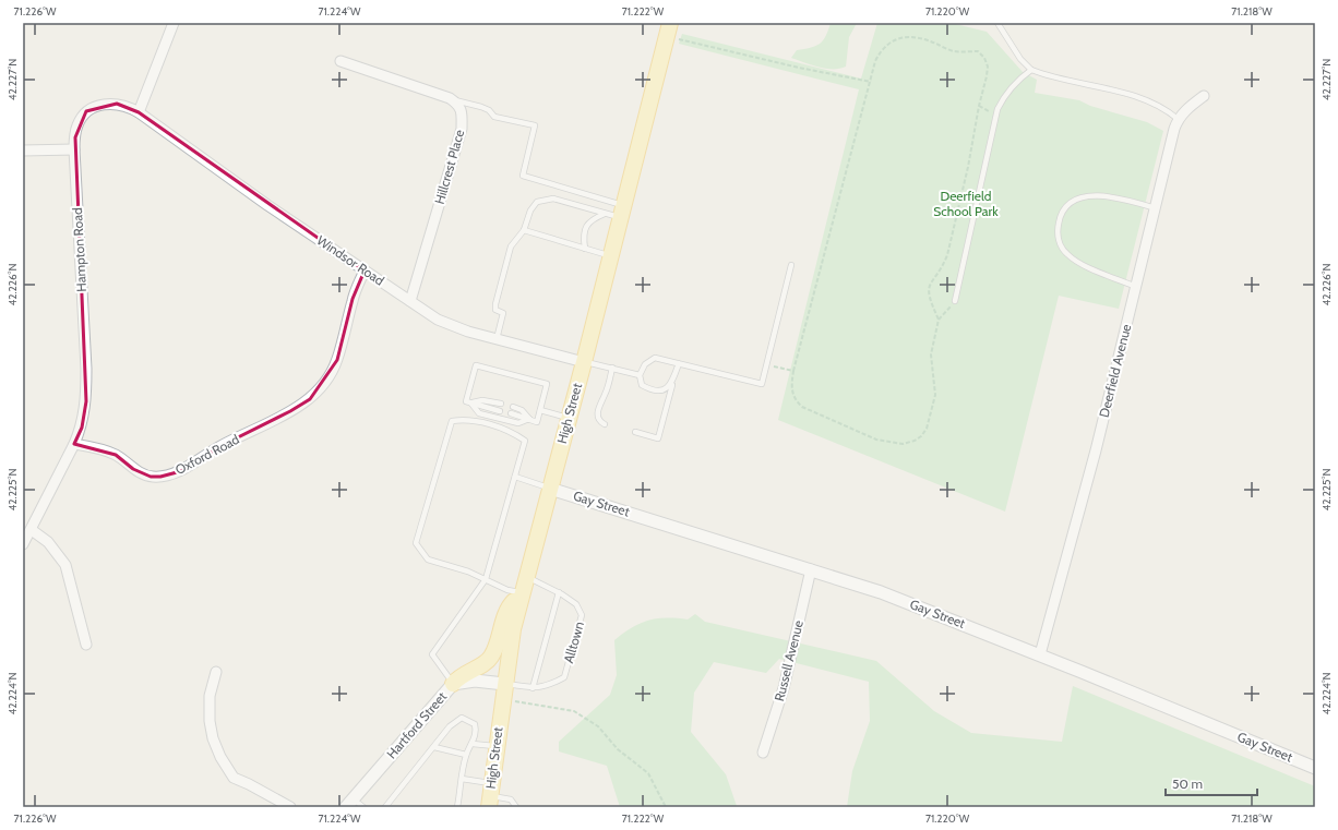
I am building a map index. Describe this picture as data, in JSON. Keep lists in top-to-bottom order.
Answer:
{
  "streets": {
    "main road": ["High Street"],
    "street": [
      "Hillcrest Place",
      "Hampton Road",
      "Windsor Road",
      "Deerfield Avenue",
      "Oxford Road",
      "Gay Street",
      "Russell Avenue",
      "Hartford Street"
    ],
    "lane": ["Alltown"]
  },
  "crossings": [
    ["Hillcrest Place", "Windsor Road"],
    ["Hampton Road", "Windsor Road"],
    ["Hampton Road", "Oxford Road"],
    ["Windsor Road", "High Street"],
    ["Windsor Road", "Oxford Road"],
    ["Deerfield Avenue", "Gay Street"],
    ["High Street", "Gay Street"],
    ["High Street", "Alltown"],
    ["High Street", "Hartford Street"],
    ["Gay Street", "Russell Avenue"],
    ["Alltown", "Hartford Street"]
  ],
  "parks": ["Deerfield School Park"],
  "scale_bar": "50 m",
  "coordinates": [
    "71.226°W",
    "71.224°W",
    "71.222°W",
    "71.220°W",
    "71.218°W",
    "42.227°N",
    "42.226°N",
    "42.225°N",
    "42.224°N"
  ]
}
